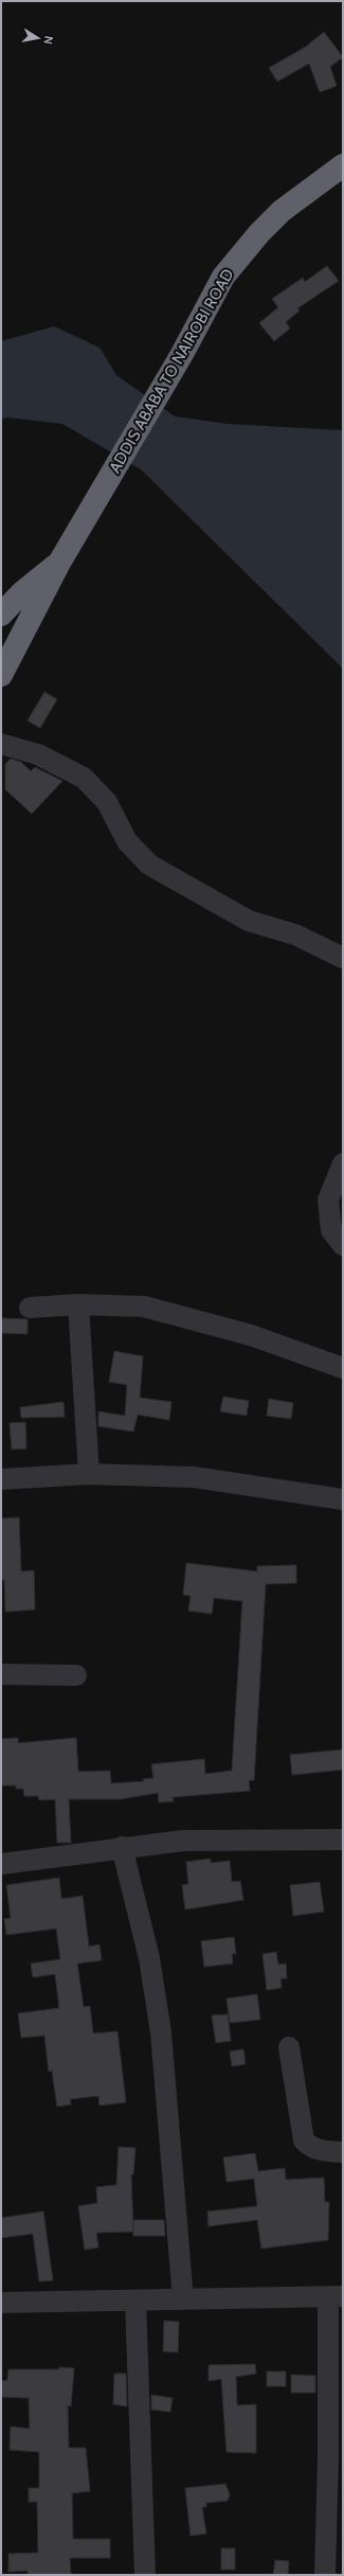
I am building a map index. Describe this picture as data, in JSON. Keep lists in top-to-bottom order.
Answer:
{
  "streets": {
    "highway": ["ADDIS ABABA TO NAIROBI ROAD"]
  },
  "north": "right"
}
